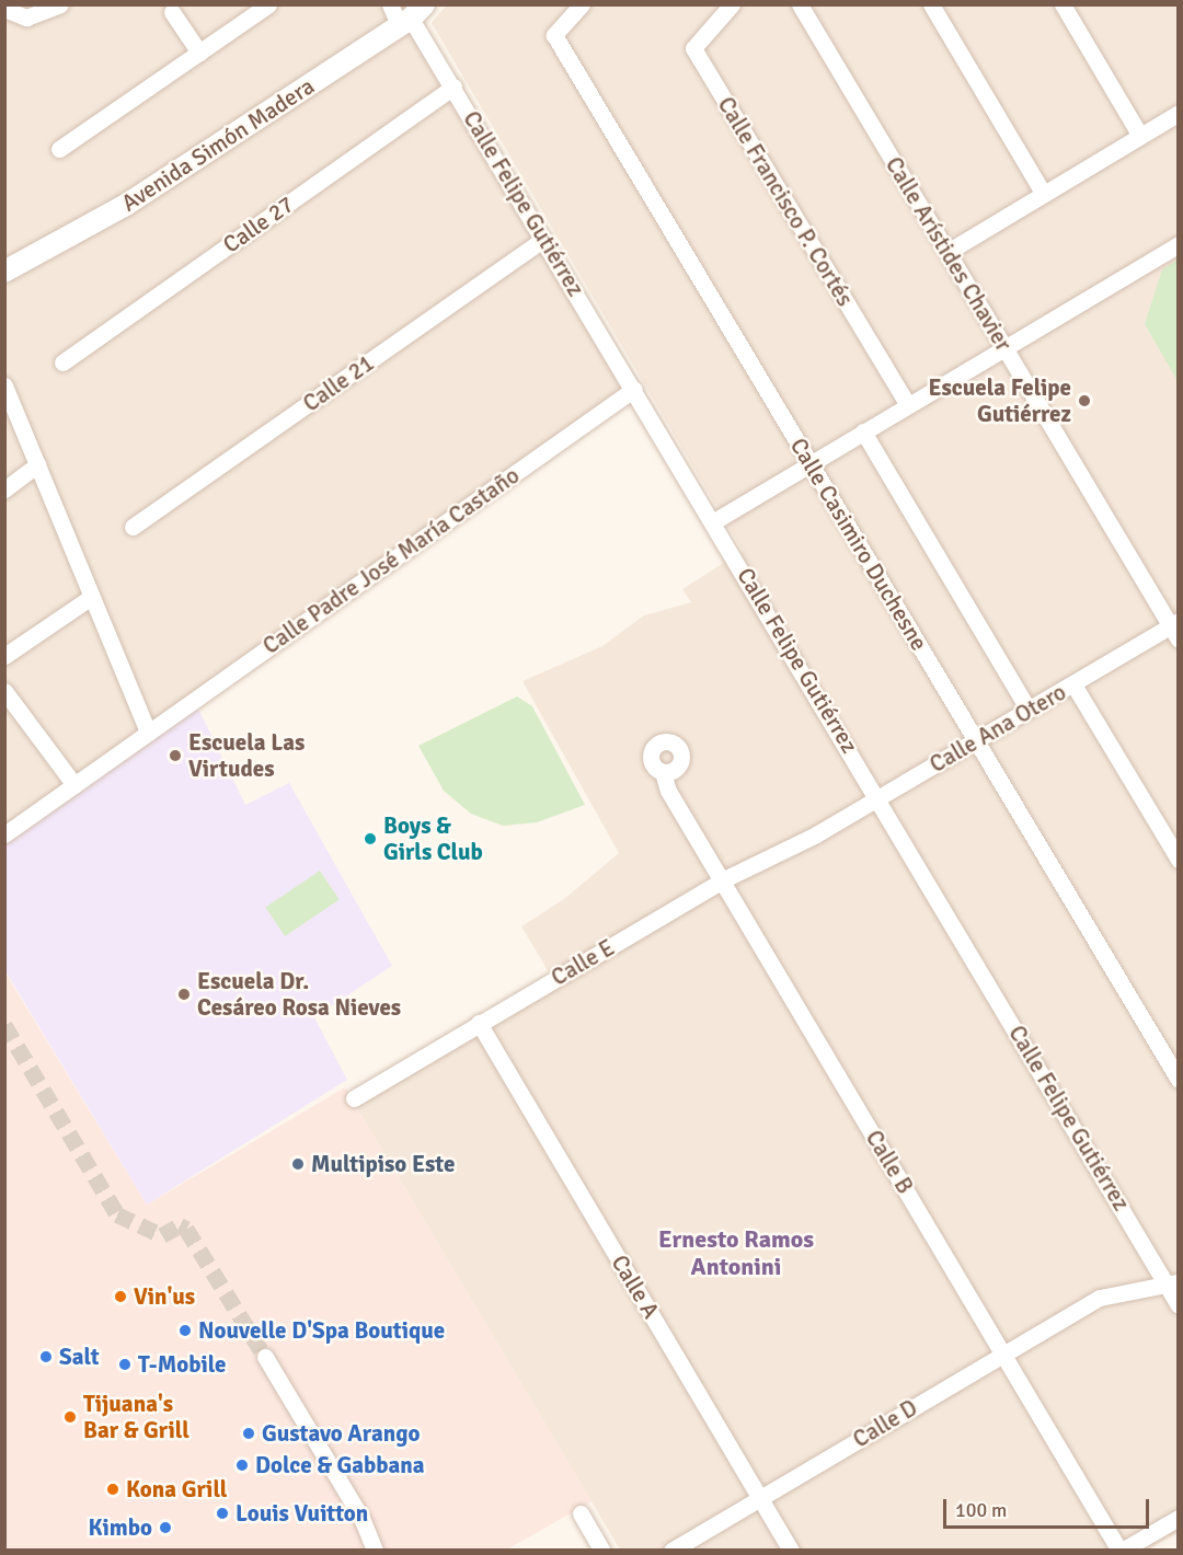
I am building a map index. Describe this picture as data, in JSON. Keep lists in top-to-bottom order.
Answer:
{
  "streets": {
    "street": [
      "Avenida Simón Madera",
      "Calle Francisco P. Cortés",
      "Calle Felipe Gutiérrez",
      "Calle 27",
      "Calle Arístides Chavier",
      "Calle 21",
      "Calle Casimiro Duchesne",
      "Calle Padre José María Castaño",
      "Calle Ana Otero",
      "Calle E",
      "Calle B",
      "Calle A",
      "Calle D"
    ]
  },
  "crossings": [
    ["Avenida Simón Madera", "Calle Felipe Gutiérrez"],
    ["Calle Felipe Gutiérrez", "Calle 27"],
    ["Calle Felipe Gutiérrez", "Calle 21"],
    ["Calle Felipe Gutiérrez", "Calle Padre José María Castaño"],
    ["Calle Felipe Gutiérrez", "Calle Ana Otero"],
    ["Calle Felipe Gutiérrez", "Calle D"],
    ["Calle Arístides Chavier", "Calle Ana Otero"],
    ["Calle Casimiro Duchesne", "Calle Ana Otero"],
    ["Calle Ana Otero", "Calle E"],
    ["Calle E", "Calle B"],
    ["Calle E", "Calle A"],
    ["Calle B", "Calle D"],
    ["Calle A", "Calle D"]
  ],
  "districts": ["Ernesto Ramos Antonini"],
  "places": [
    "Escuela Felipe Gutiérrez",
    "Escuela Las Virtudes",
    "Boys & Girls Club",
    "Escuela Dr. Cesáreo Rosa Nieves",
    "Multipiso Este",
    "Vin'us",
    "Nouvelle D'Spa Boutique",
    "Salt",
    "T-Mobile",
    "Tijuana's Bar & Grill",
    "Gustavo Arango",
    "Dolce & Gabbana",
    "Kona Grill",
    "Louis Vuitton",
    "Kimbo"
  ],
  "scale_bar": "100 m"
}
